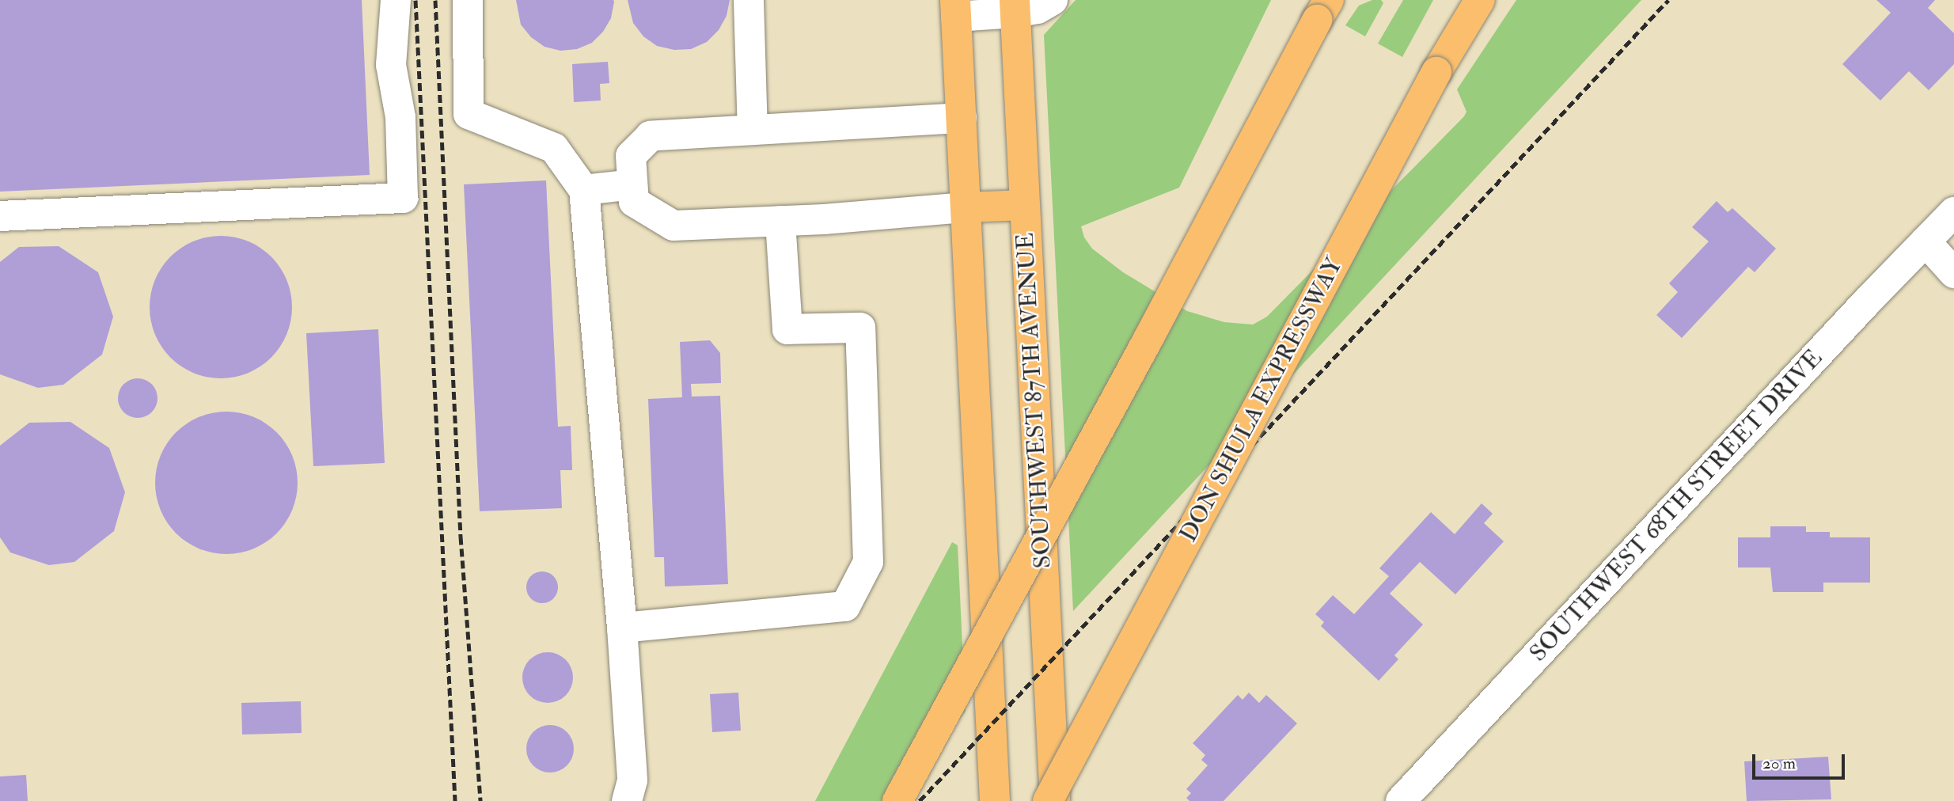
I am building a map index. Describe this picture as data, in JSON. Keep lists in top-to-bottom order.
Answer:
{
  "streets": {
    "main road": ["DON SHULA EXPRESSWAY", "SOUTHWEST 87TH AVENUE"],
    "street": ["SOUTHWEST 68TH STREET DRIVE"]
  },
  "scale_bar": "20 m"
}
